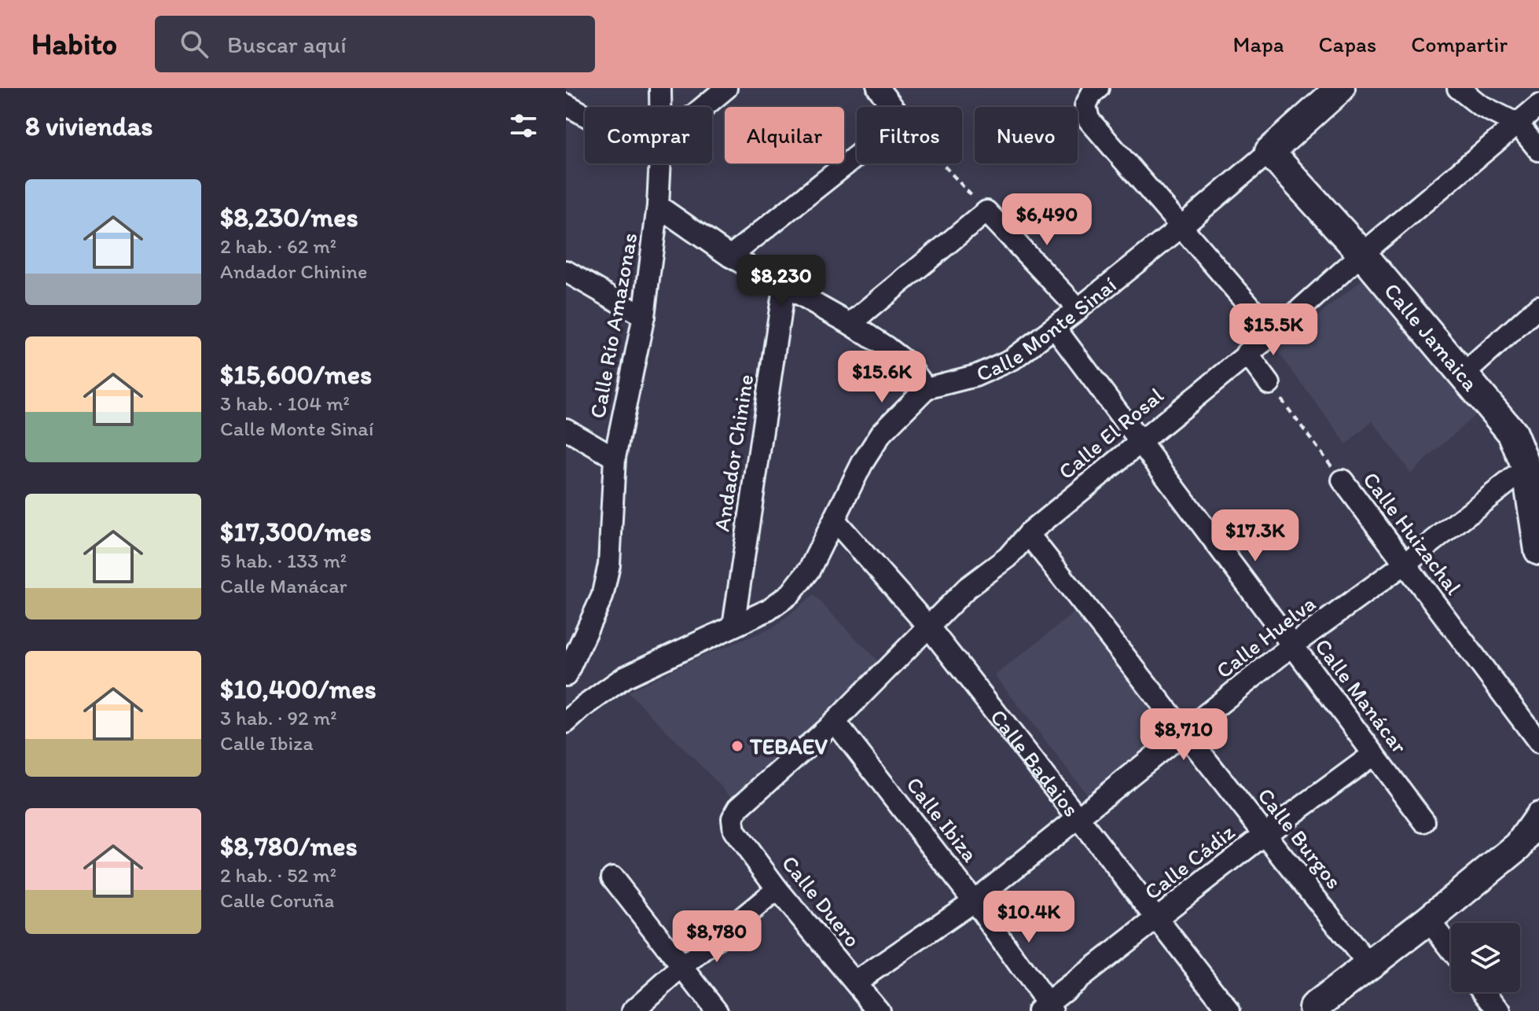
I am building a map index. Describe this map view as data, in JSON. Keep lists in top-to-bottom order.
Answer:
{
  "streets": {
    "main road": ["Calle Monte Sinaí", "Calle Jamaica"],
    "street": [
      "Calle Río Amazonas",
      "Calle El Rosal",
      "Andador Chinine",
      "Calle Huizachal",
      "Calle Huelva",
      "Calle Manácar",
      "Calle Badajos",
      "Calle Ibiza",
      "Calle Burgos",
      "Calle Cádiz",
      "Calle Duero"
    ]
  },
  "crossings": [
    ["Calle Monte Sinaí", "Calle Jamaica"],
    ["Calle Monte Sinaí", "Calle Manácar"],
    ["Calle Jamaica", "Calle El Rosal"],
    ["Calle Jamaica", "Calle Huelva"],
    ["Calle El Rosal", "Calle Manácar"],
    ["Calle El Rosal", "Calle Badajos"],
    ["Calle El Rosal", "Calle Ibiza"],
    ["Calle El Rosal", "Calle Burgos"],
    ["Calle El Rosal", "Calle Duero"],
    ["Calle Huizachal", "Calle Huelva"],
    ["Calle Huelva", "Calle Manácar"],
    ["Calle Huelva", "Calle Badajos"],
    ["Calle Huelva", "Calle Ibiza"],
    ["Calle Huelva", "Calle Burgos"],
    ["Calle Huelva", "Calle Duero"],
    ["Calle Manácar", "Calle Cádiz"],
    ["Calle Badajos", "Calle Cádiz"],
    ["Calle Ibiza", "Calle Cádiz"],
    ["Calle Burgos", "Calle Cádiz"]
  ],
  "places": ["TEBAEV"],
  "page": {
    "header": "Habito",
    "search": "Buscar aquí",
    "nav": ["Mapa", "Capas", "Compartir"],
    "heading": "8 viviendas",
    "chip": [
      "Comprar",
      "Alquilar",
      "Filtros",
      "Nuevo"
    ],
    "list": [
      {
        "name": "$8,230/mes",
        "note": "2 hab. · 62 m² · Andador Chinine"
      },
      {
        "name": "$15,600/mes",
        "note": "3 hab. · 104 m² · Calle Monte Sinaí"
      },
      {
        "name": "$17,300/mes",
        "note": "5 hab. · 133 m² · Calle Manácar"
      },
      {
        "name": "$10,400/mes",
        "note": "3 hab. · 92 m² · Calle Ibiza"
      },
      {
        "name": "$8,780/mes",
        "note": "2 hab. · 52 m² · Calle Coruña"
      }
    ],
    "price": [
      "$6,490",
      "$8,230",
      "$15.5K",
      "$15.6K",
      "$17.3K",
      "$8,710",
      "$10.4K",
      "$8,780"
    ]
  }
}
